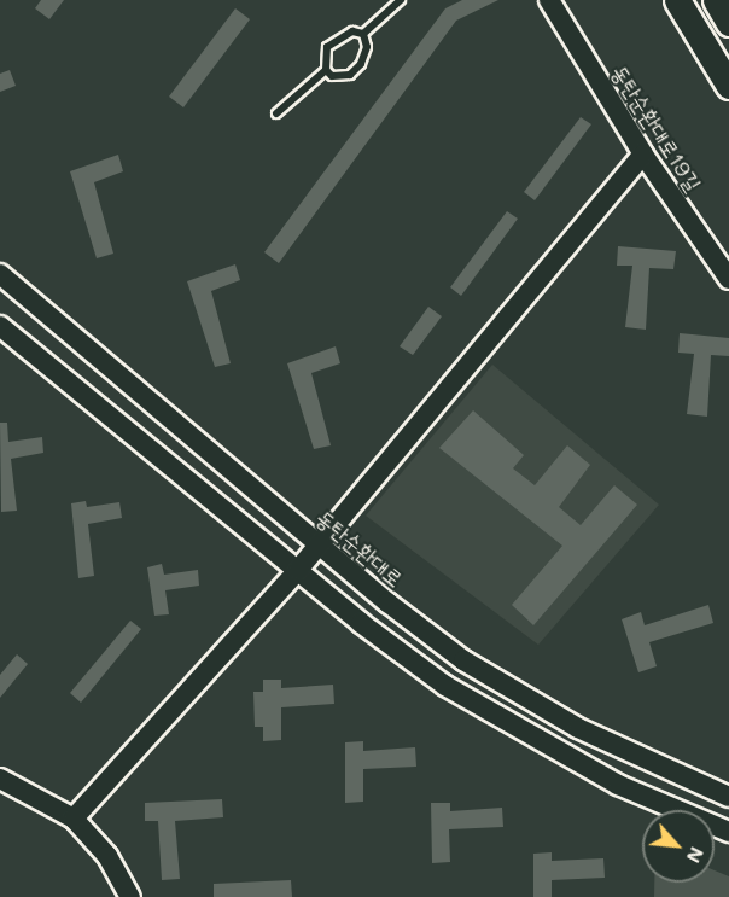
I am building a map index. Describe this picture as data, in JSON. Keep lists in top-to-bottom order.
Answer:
{
  "streets": {
    "main road": ["동탄순환대로19길", "동탄순환대로"]
  },
  "north": "bottom right"
}
